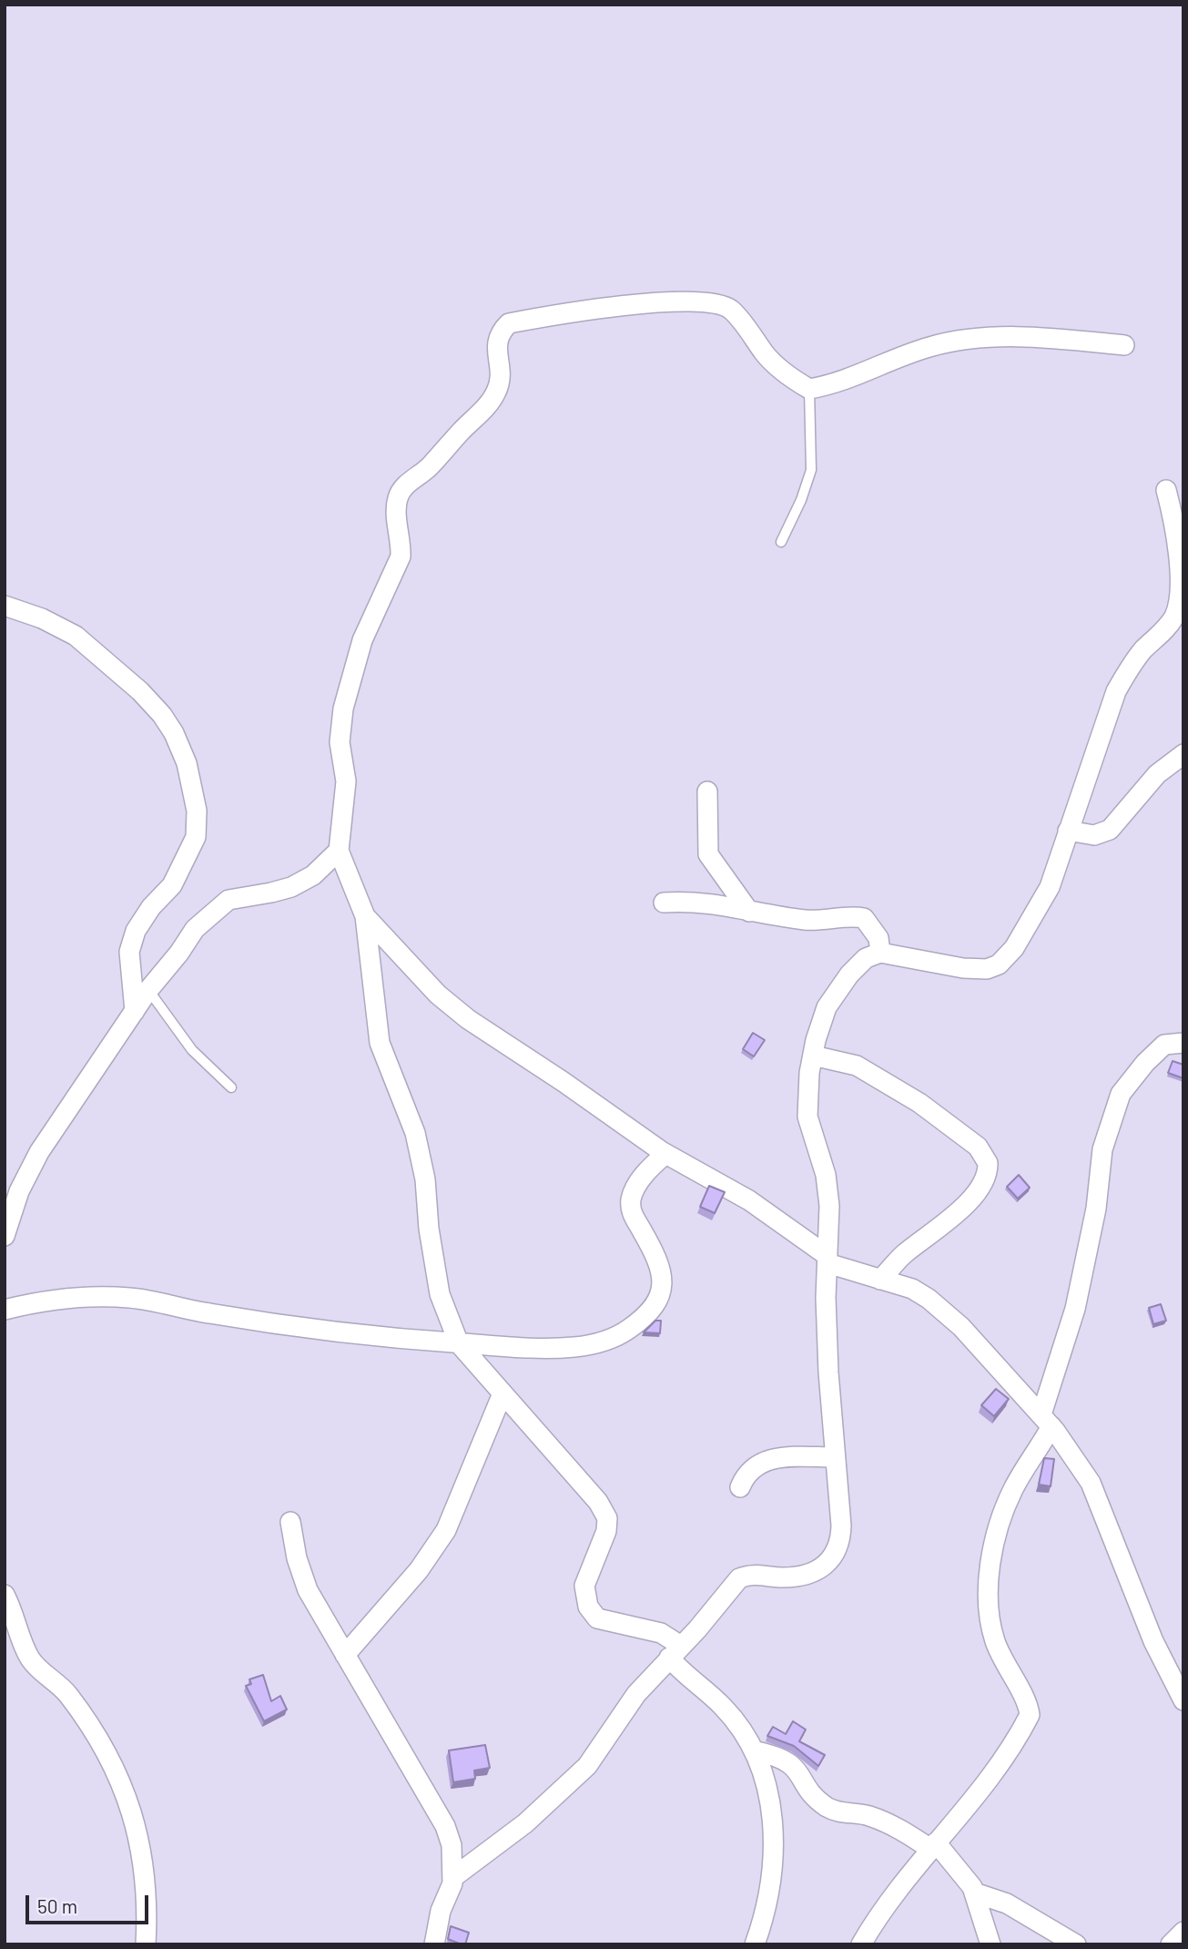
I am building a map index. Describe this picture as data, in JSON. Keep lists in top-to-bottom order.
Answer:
{
  "scale_bar": "50 m"
}
